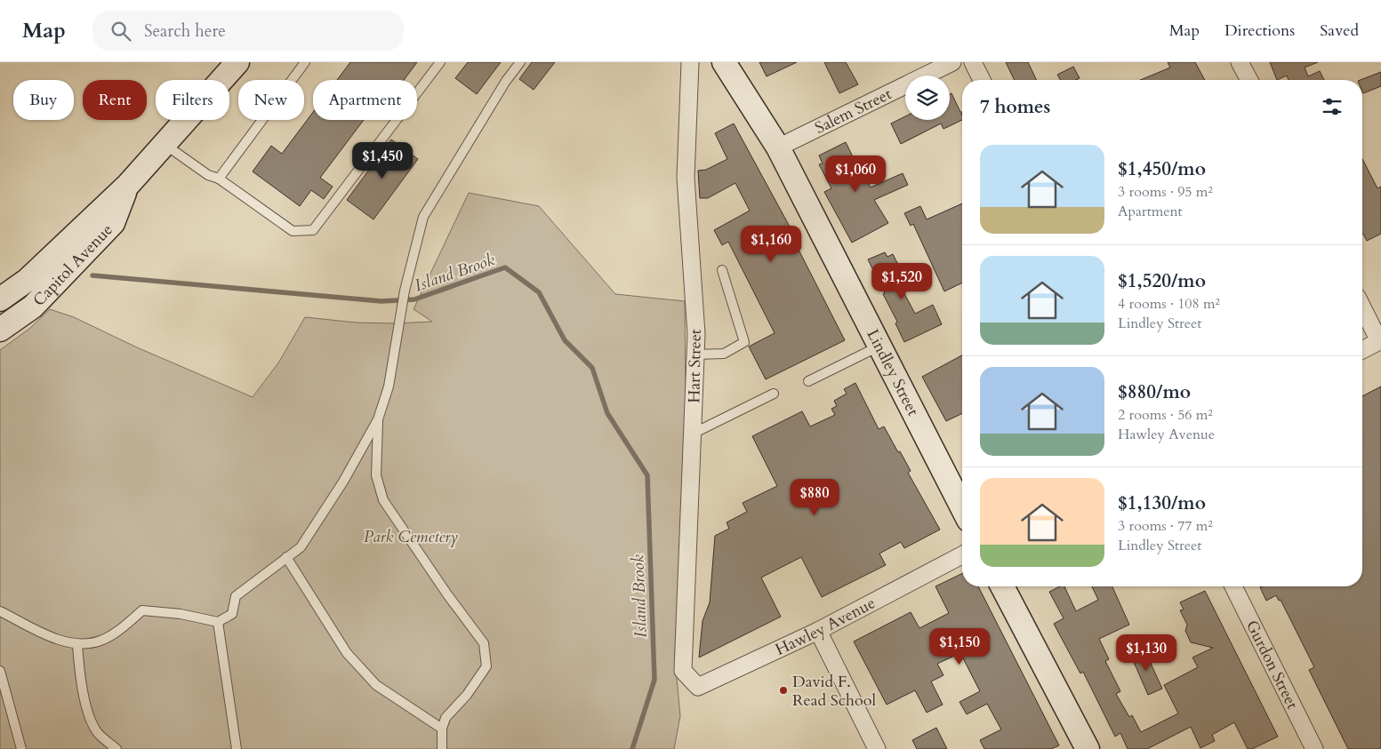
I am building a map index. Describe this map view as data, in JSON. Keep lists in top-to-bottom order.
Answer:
{
  "streets": {
    "main road": ["Capitol Avenue", "Lindley Street"],
    "street": [
      "Salem Street",
      "Hart Street",
      "Hawley Avenue",
      "Gurdon Street"
    ]
  },
  "crossings": [
    ["Salem Street", "Lindley Street"],
    ["Hart Street", "Hawley Avenue"]
  ],
  "water": ["Island Brook"],
  "parks": ["Park Cemetery"],
  "places": ["David F. Read School"],
  "page": {
    "header": "Map",
    "search": "Search here",
    "nav": ["Map", "Directions", "Saved"],
    "chip": [
      "Buy",
      "Rent",
      "Filters",
      "New",
      "Apartment"
    ],
    "heading": "7 homes",
    "list": [
      {
        "name": "$1,450/mo",
        "note": "3 rooms · 95 m² · Apartment"
      },
      {
        "name": "$1,520/mo",
        "note": "4 rooms · 108 m² · Lindley Street"
      },
      {
        "name": "$880/mo",
        "note": "2 rooms · 56 m² · Hawley Avenue"
      },
      {
        "name": "$1,130/mo",
        "note": "3 rooms · 77 m² · Lindley Street"
      }
    ],
    "price": [
      "$1,450",
      "$1,060",
      "$1,160",
      "$1,520",
      "$880",
      "$1,150",
      "$1,130"
    ]
  }
}
